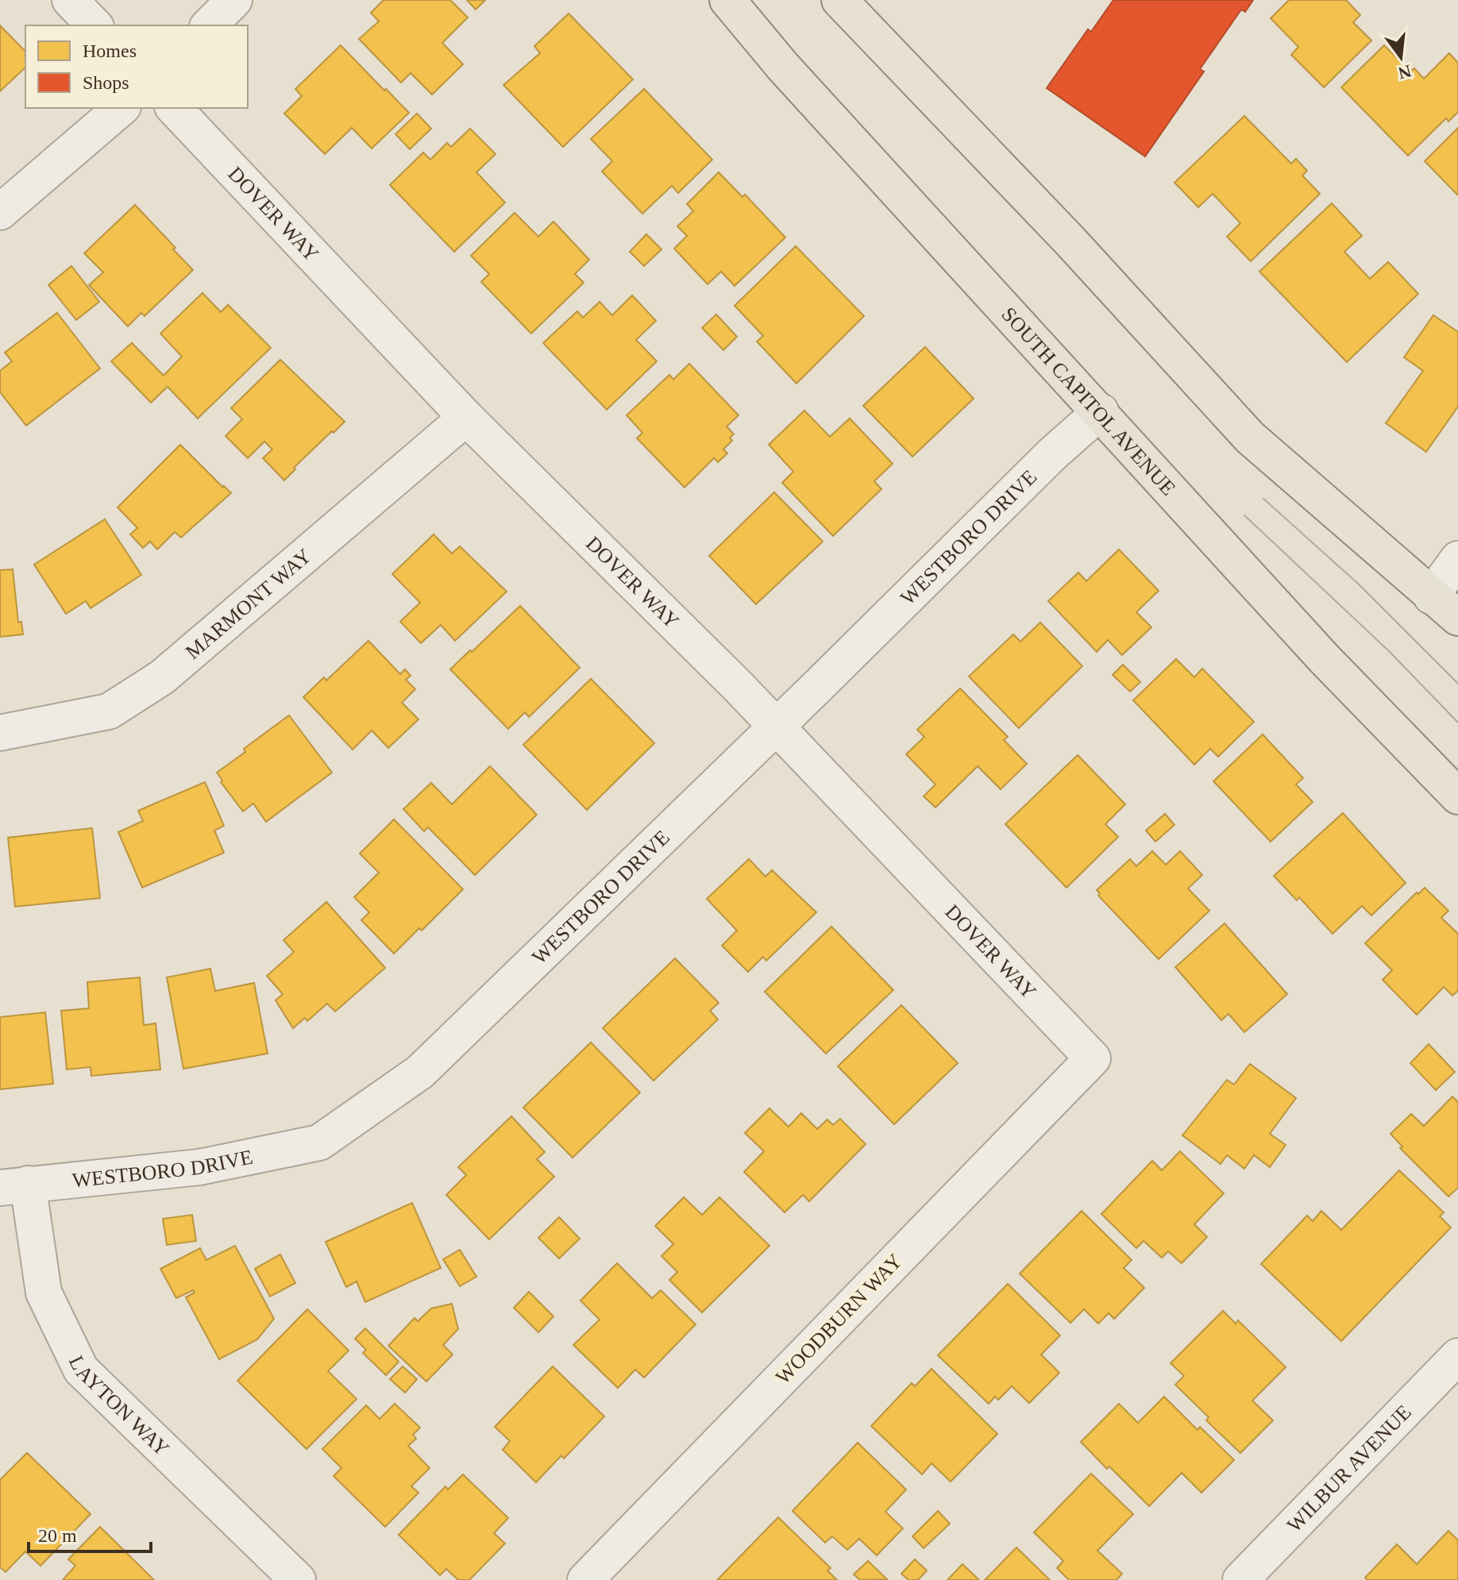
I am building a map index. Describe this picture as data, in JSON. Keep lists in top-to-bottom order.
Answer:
{
  "streets": {
    "main road": ["SOUTH CAPITOL AVENUE"],
    "street": [
      "DOVER WAY",
      "WESTBORO DRIVE",
      "MARMONT WAY",
      "WOODBURN WAY",
      "LAYTON WAY",
      "WILBUR AVENUE"
    ]
  },
  "crossings": [
    ["DOVER WAY", "WESTBORO DRIVE"],
    ["DOVER WAY", "MARMONT WAY"],
    ["DOVER WAY", "WOODBURN WAY"],
    ["SOUTH CAPITOL AVENUE", "WESTBORO DRIVE"],
    ["WESTBORO DRIVE", "LAYTON WAY"]
  ],
  "legend": ["Homes", "Shops"],
  "scale_bar": "20 m",
  "north": "bottom"
}
